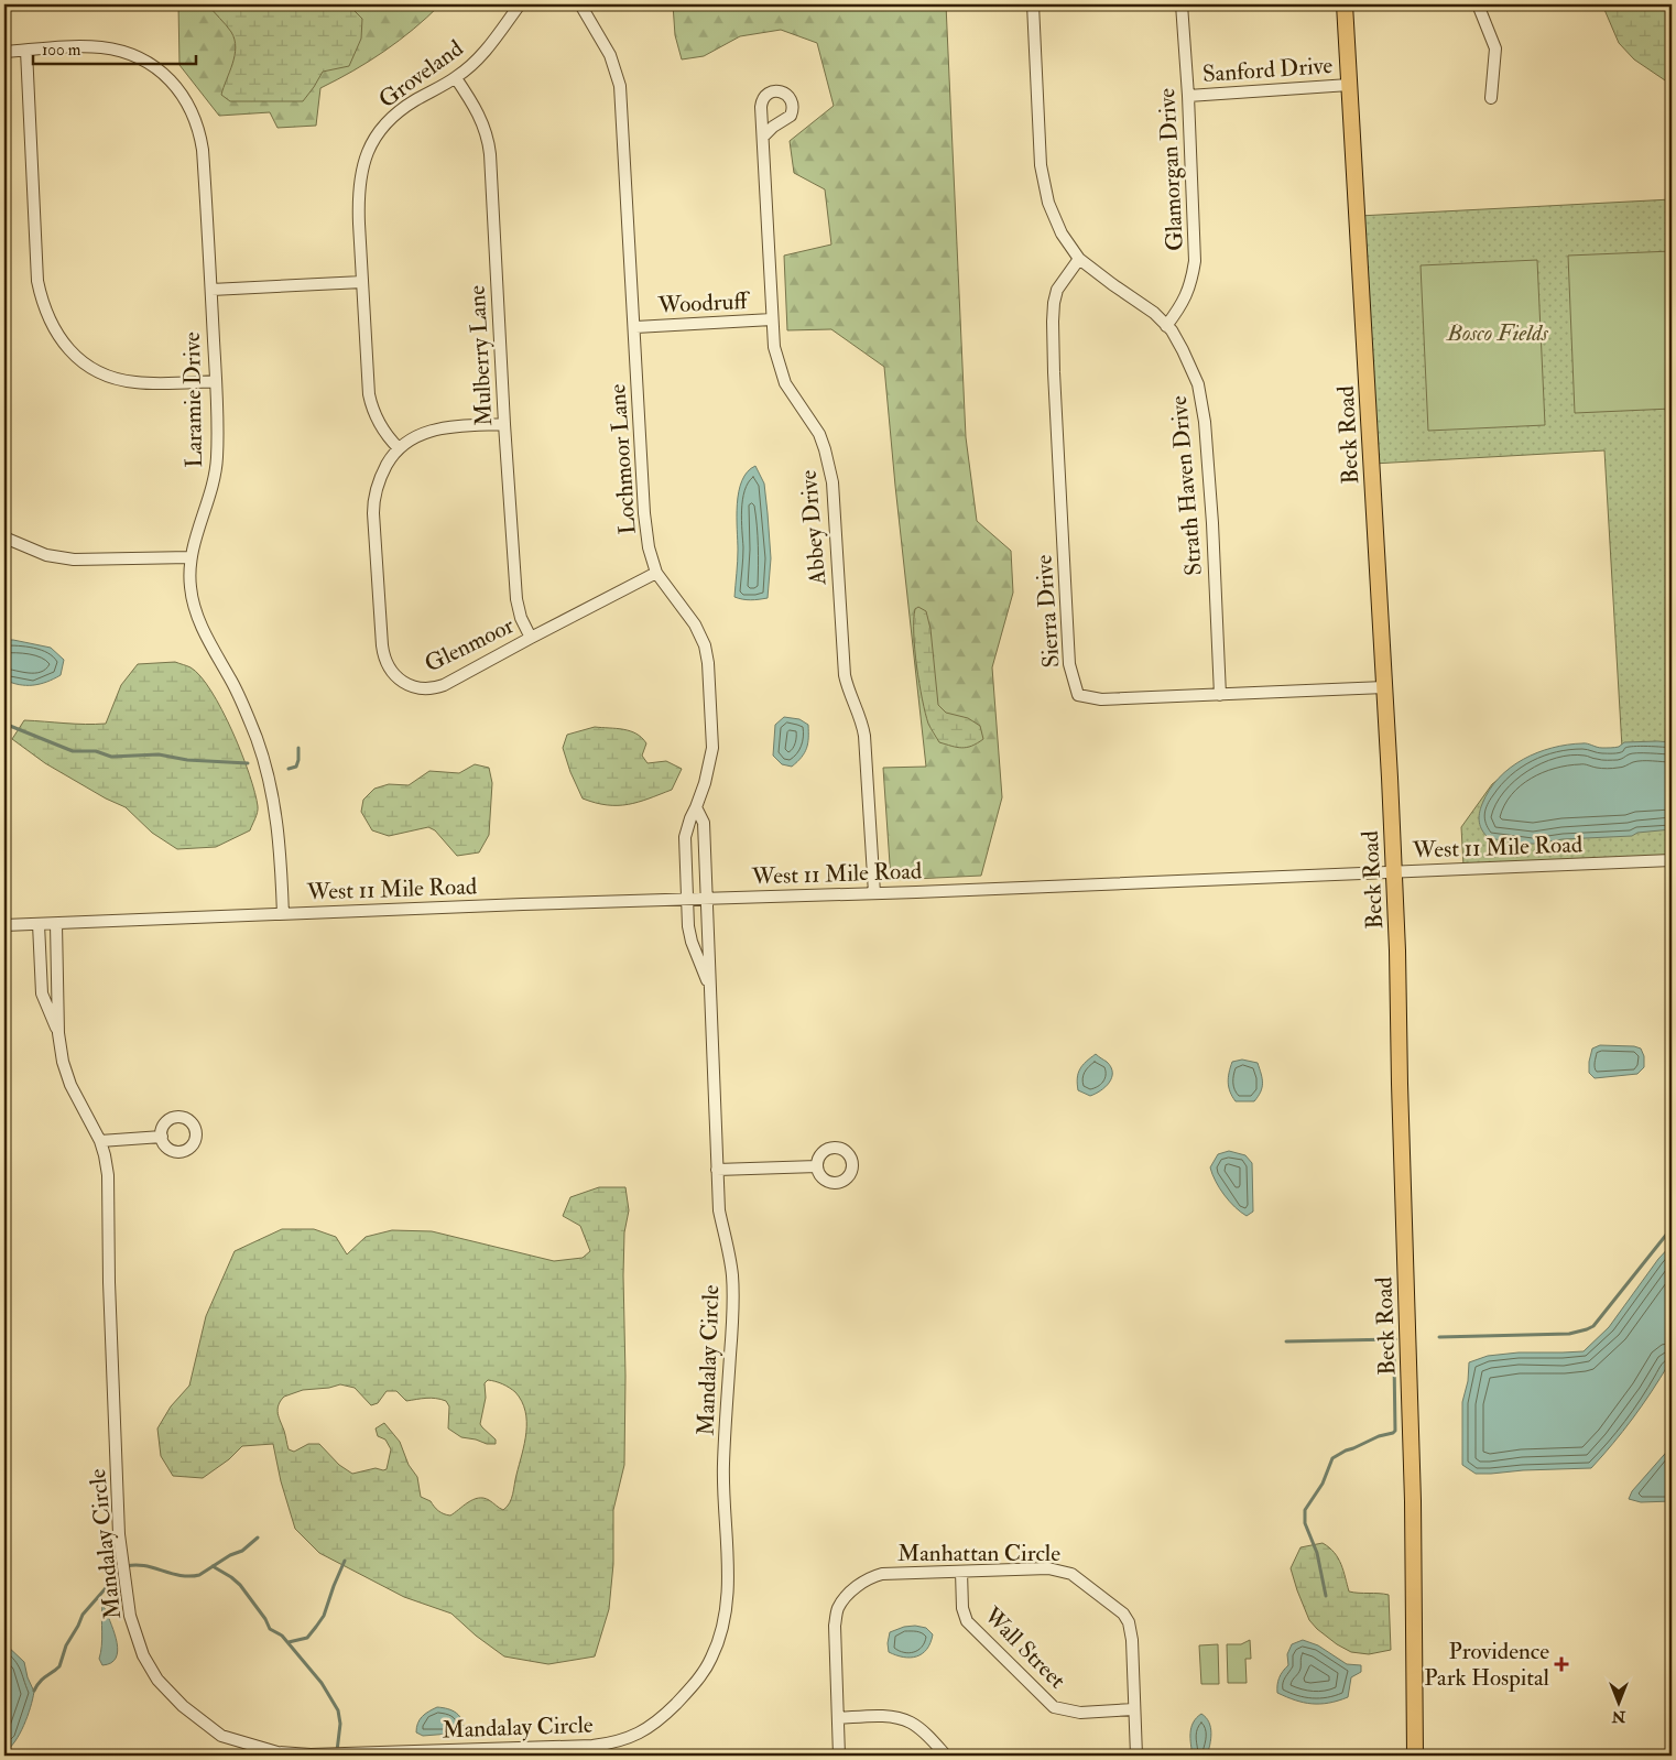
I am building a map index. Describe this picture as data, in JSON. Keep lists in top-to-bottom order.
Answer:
{
  "streets": {
    "main road": ["Beck Road"],
    "street": [
      "Sanford Drive",
      "Groveland",
      "Glamorgan Drive",
      "Woodruff",
      "Mulberry Lane",
      "Laramie Drive",
      "Lochmoor Lane",
      "Strath Haven Drive",
      "Abbey Drive",
      "Sierra Drive",
      "Glenmoor",
      "West 11 Mile Road",
      "Mandalay Circle",
      "Manhattan Circle",
      "Wall Street"
    ]
  },
  "crossings": [
    ["Sanford Drive", "Glamorgan Drive"],
    ["Sanford Drive", "Beck Road"],
    ["Groveland", "Mulberry Lane"],
    ["Glamorgan Drive", "Strath Haven Drive"],
    ["Woodruff", "Lochmoor Lane"],
    ["Woodruff", "Abbey Drive"],
    ["Mulberry Lane", "Glenmoor"],
    ["Laramie Drive", "West 11 Mile Road"],
    ["Beck Road", "Sierra Drive"],
    ["Beck Road", "West 11 Mile Road"],
    ["Lochmoor Lane", "Glenmoor"],
    ["Lochmoor Lane", "West 11 Mile Road"],
    ["Lochmoor Lane", "Mandalay Circle"],
    ["Strath Haven Drive", "Sierra Drive"],
    ["Abbey Drive", "West 11 Mile Road"],
    ["West 11 Mile Road", "Mandalay Circle"],
    ["Manhattan Circle", "Wall Street"]
  ],
  "parks": ["Bosco Fields"],
  "places": {
    "health": ["Providence Park Hospital"]
  },
  "scale_bar": "100 m",
  "north": "bottom"
}
